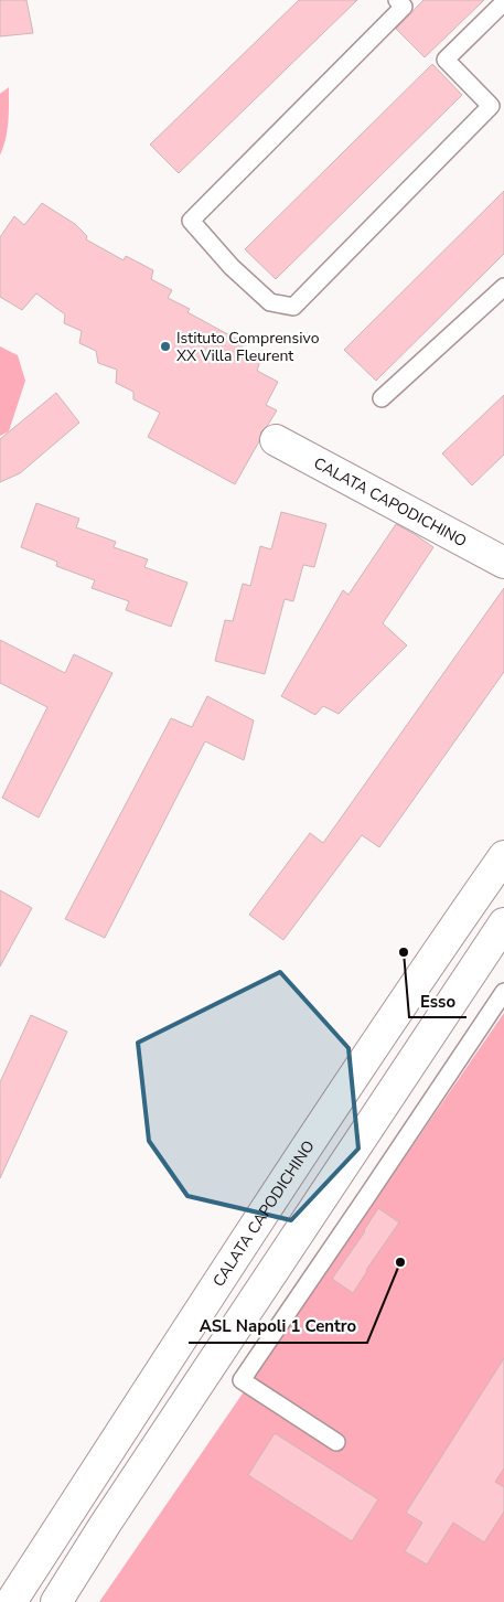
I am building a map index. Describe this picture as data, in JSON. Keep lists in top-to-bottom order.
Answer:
{
  "streets": {
    "main road": ["CALATA CAPODICHINO"]
  },
  "places": ["Istituto Comprensivo XX Villa Fleurent", "Esso", "ASL Napoli 1 Centro"]
}
